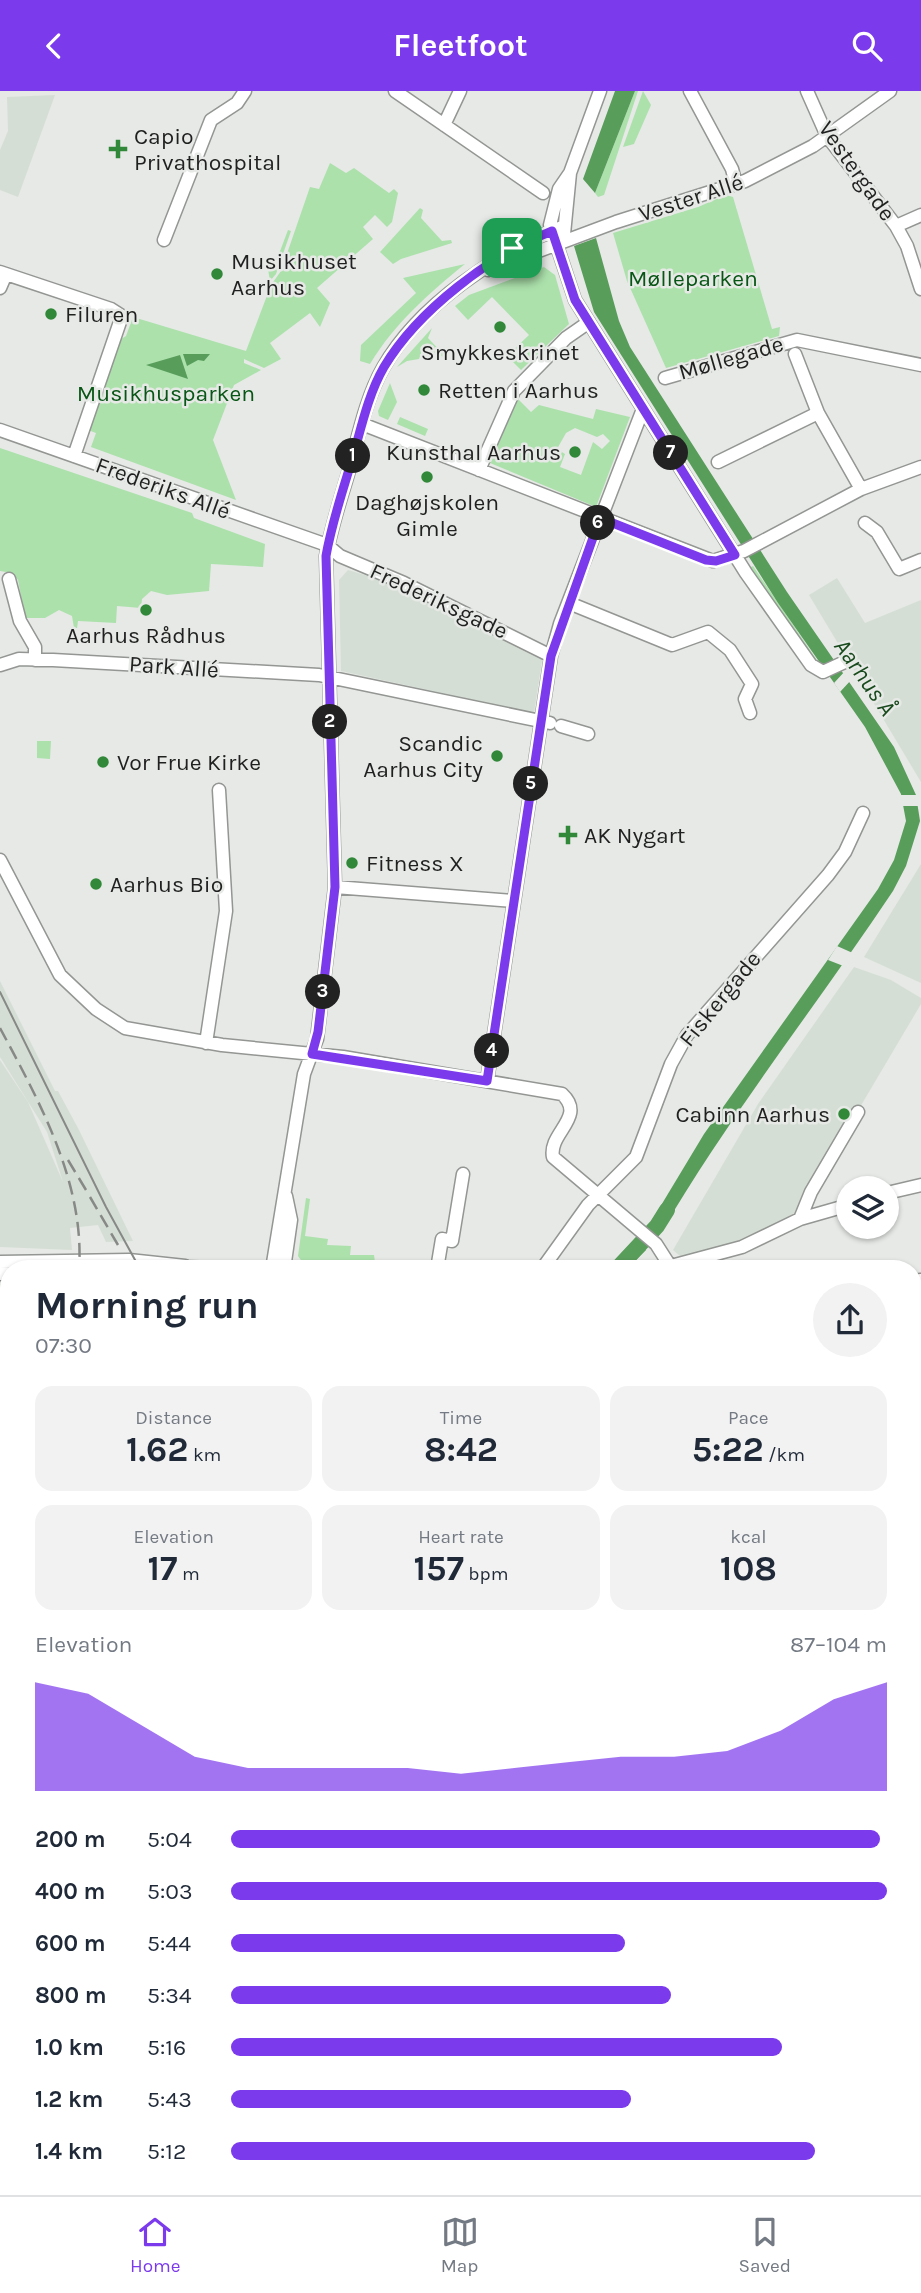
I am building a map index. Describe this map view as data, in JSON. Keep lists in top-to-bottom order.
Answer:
{
  "streets": {
    "street": [
      "Vestergade",
      "Vester Allé",
      "Møllegade",
      "Frederiks Allé",
      "Frederiksgade",
      "Park Allé",
      "Fiskergade"
    ]
  },
  "crossings": [
    ["Vestergade", "Vester Allé"],
    ["Vester Allé", "Frederiks Allé"],
    ["Vester Allé", "Frederiksgade"],
    ["Vester Allé", "Park Allé"],
    ["Frederiks Allé", "Frederiksgade"]
  ],
  "water": ["Aarhus Å"],
  "parks": ["Mølleparken", "Musikhusparken"],
  "places": {
    "health": ["Capio Privathospital", "AK Nygart"],
    "other": [
      "Musikhuset Aarhus",
      "Filuren",
      "Smykkeskrinet",
      "Retten i Aarhus",
      "Kunsthal Aarhus",
      "Daghøjskolen Gimle",
      "Aarhus Rådhus",
      "Scandic Aarhus City",
      "Vor Frue Kirke",
      "Fitness X",
      "Aarhus Bio",
      "Cabinn Aarhus"
    ]
  },
  "page": {
    "header": "Fleetfoot",
    "pins": [
      "7",
      "1",
      "6",
      "2",
      "5",
      "3",
      "4"
    ],
    "heading": ["Morning run", "07:30"],
    "stats": [
      ["Distance", "1.62 km"],
      ["Time", "8:42"],
      ["Pace", "5:22 /km"],
      ["Elevation", "17 m"],
      ["Heart rate", "157 bpm"],
      ["kcal", "108"]
    ],
    "chart": ["Elevation", "87–104 m"],
    "list": [
      {
        "name": "200 m",
        "note": "5:04"
      },
      {
        "name": "400 m",
        "note": "5:03"
      },
      {
        "name": "600 m",
        "note": "5:44"
      },
      {
        "name": "800 m",
        "note": "5:34"
      },
      {
        "name": "1.0 km",
        "note": "5:16"
      },
      {
        "name": "1.2 km",
        "note": "5:43"
      },
      {
        "name": "1.4 km",
        "note": "5:12"
      }
    ],
    "tabs": ["Home", "Map", "Saved"]
  }
}
